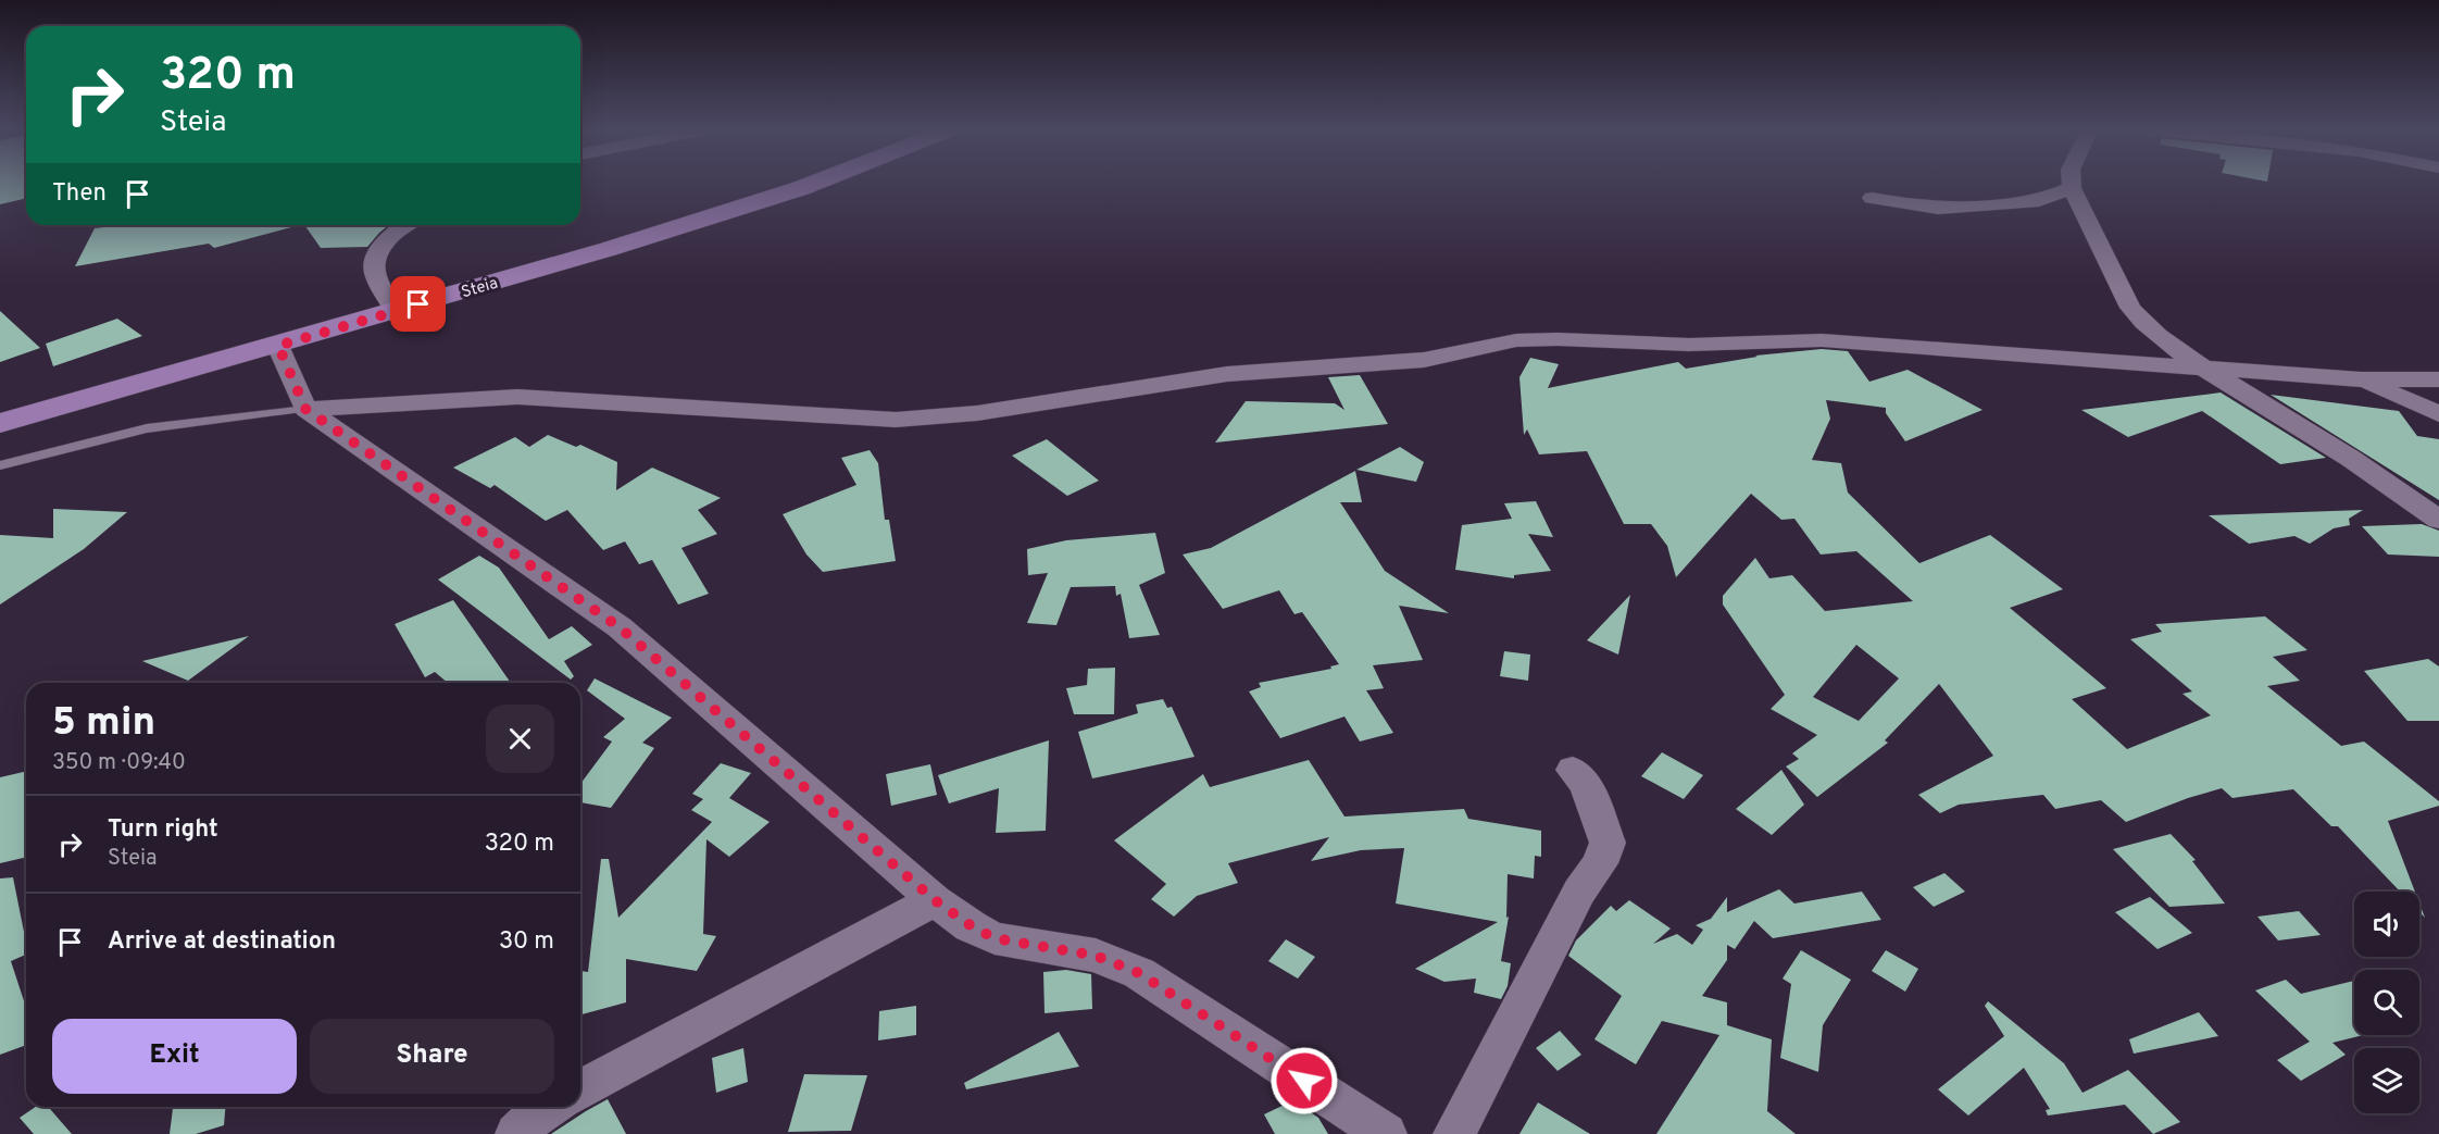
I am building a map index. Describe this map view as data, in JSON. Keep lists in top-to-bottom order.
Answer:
{
  "streets": {
    "main road": ["Steia"]
  },
  "page": {
    "turn": ["320 m", "Steia"],
    "then": "Then",
    "heading": ["5 min", "350 m · 09:40"],
    "list": [
      {
        "name": "Turn right",
        "note": "Steia",
        "value": "320 m"
      },
      {
        "name": "Arrive at destination",
        "value": "30 m"
      }
    ],
    "buttons": ["Exit", "Share"]
  }
}
